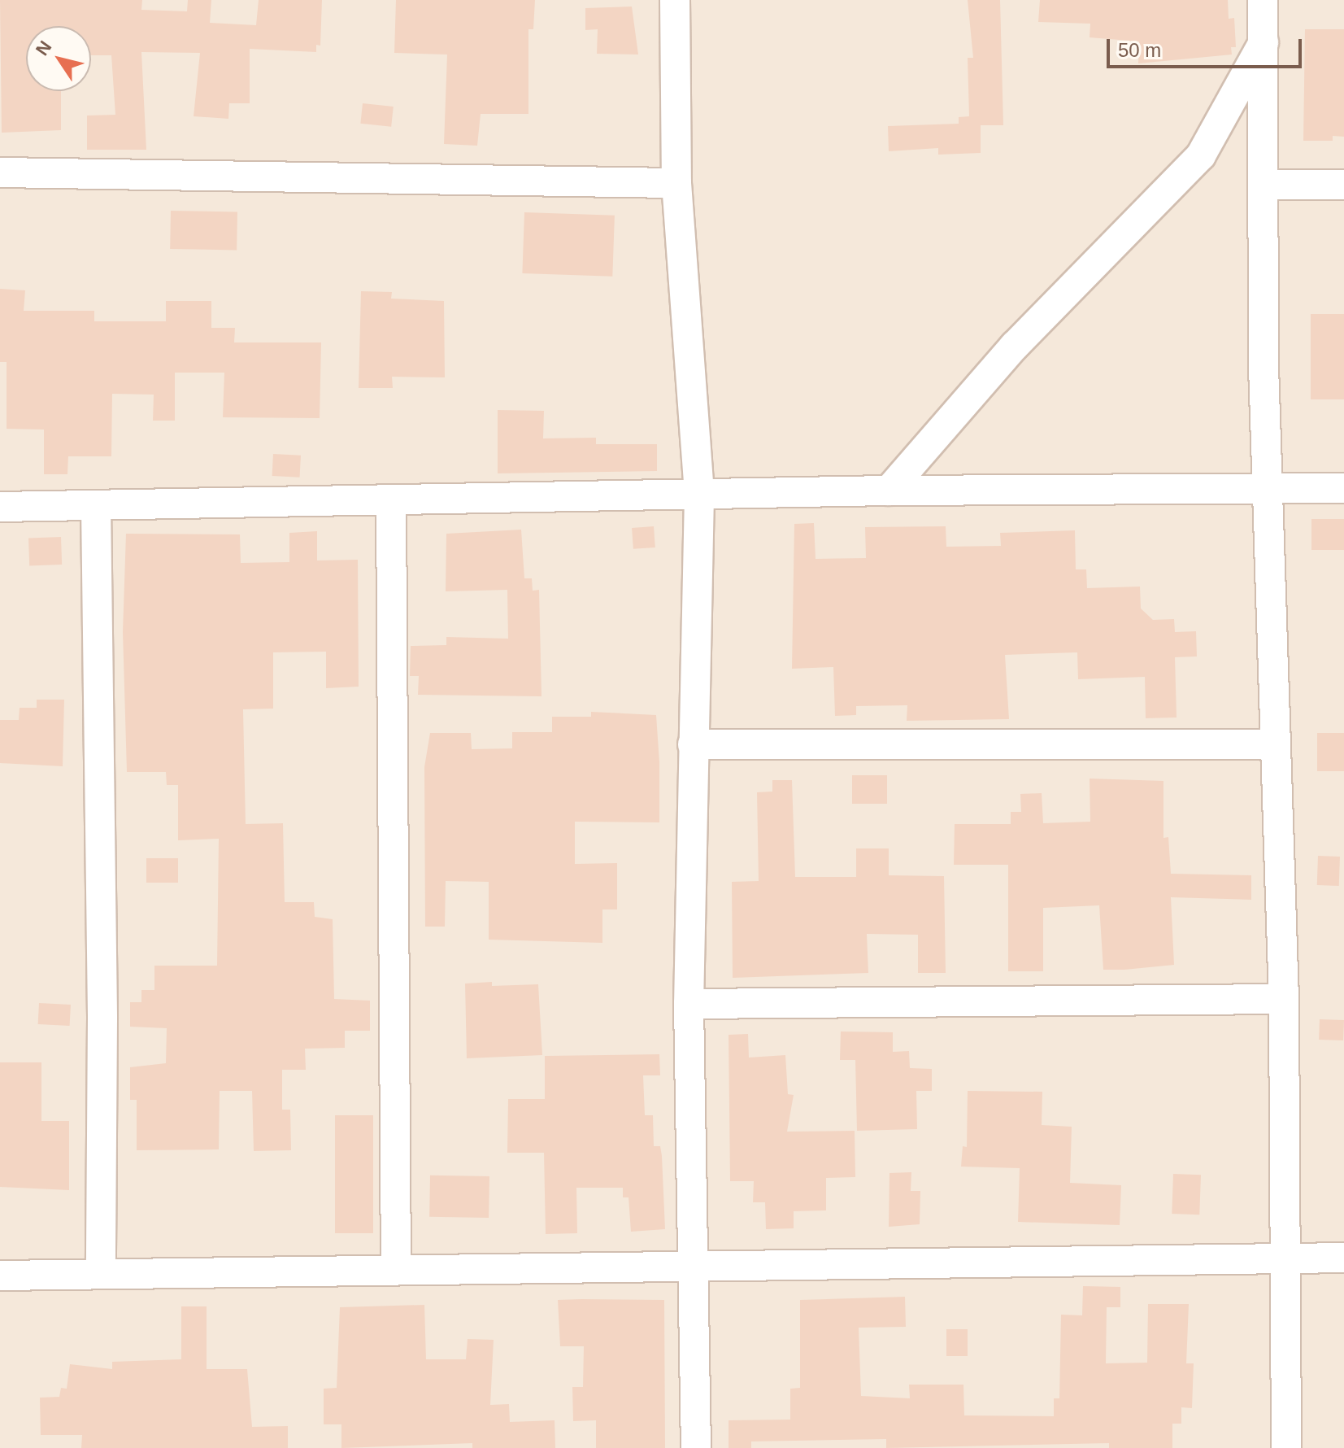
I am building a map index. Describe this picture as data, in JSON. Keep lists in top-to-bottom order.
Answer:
{
  "scale_bar": "50 m",
  "north": "top left"
}
